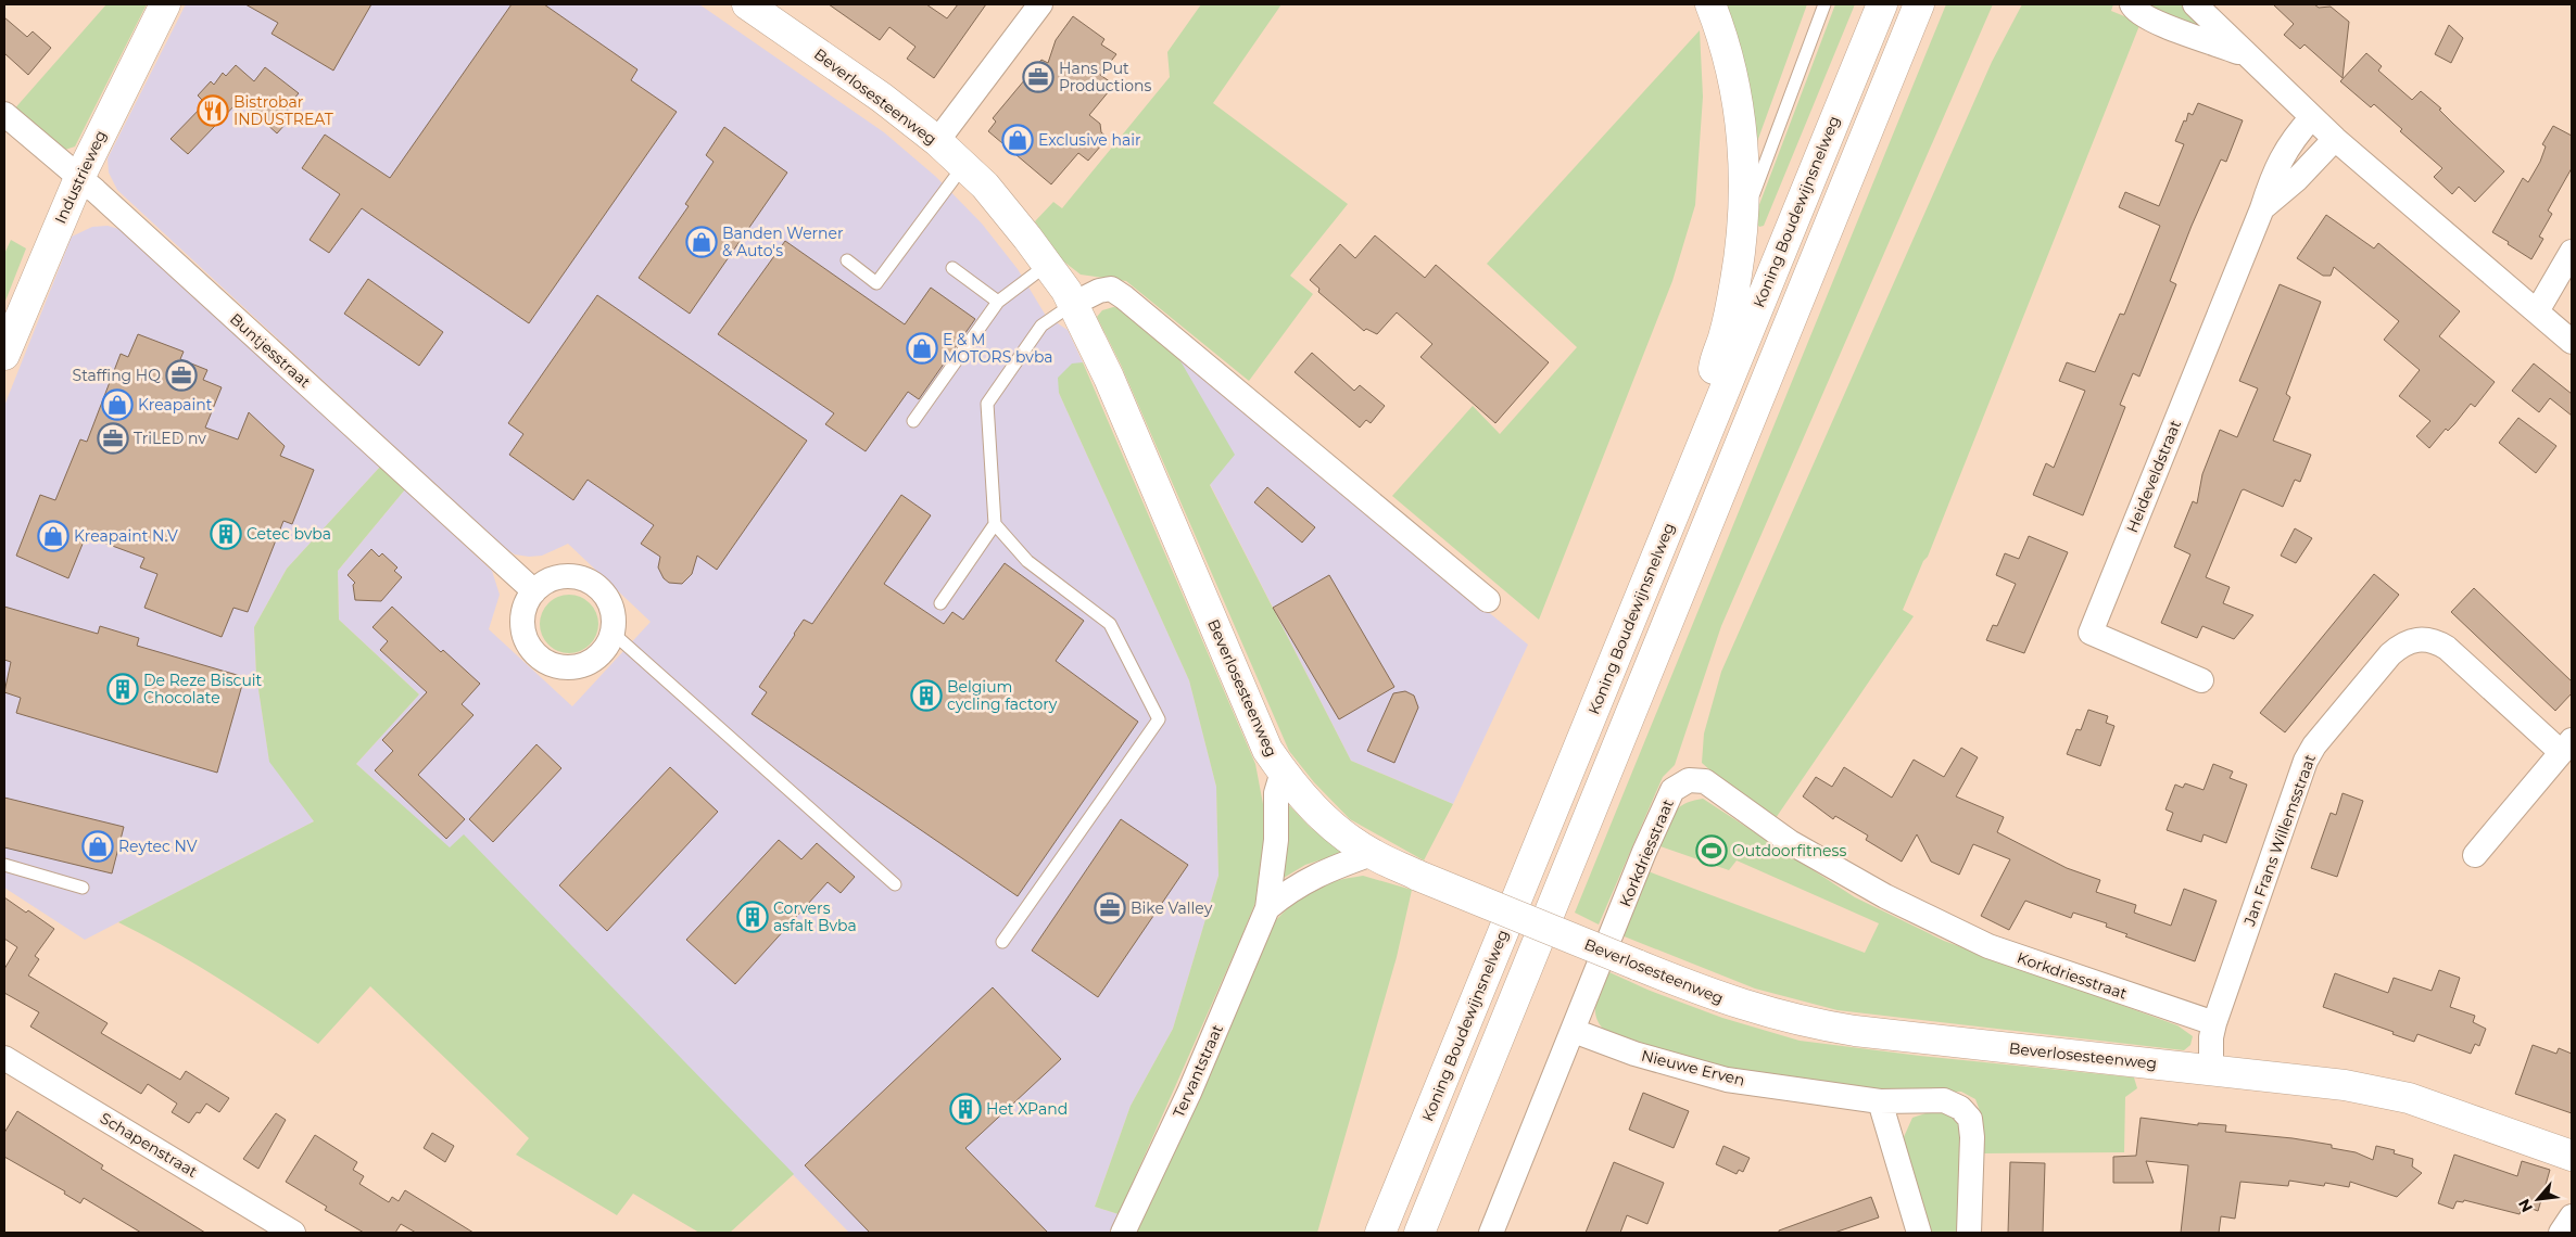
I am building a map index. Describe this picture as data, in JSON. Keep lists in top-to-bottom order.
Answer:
{
  "streets": {
    "main road": ["Beverlosesteenweg", "Industrieweg", "Koning Boudewijnsnelweg"],
    "street": [
      "Buntjesstraat",
      "Heideveldstraat",
      "Jan Frans Willemsstraat",
      "Korkdriesstraat",
      "Nieuwe Erven",
      "Tervantstraat",
      "Schapenstraat"
    ]
  },
  "crossings": [
    ["Beverlosesteenweg", "Jan Frans Willemsstraat"],
    ["Beverlosesteenweg", "Tervantstraat"],
    ["Industrieweg", "Buntjesstraat"],
    ["Jan Frans Willemsstraat", "Korkdriesstraat"],
    ["Korkdriesstraat", "Nieuwe Erven"]
  ],
  "places": {
    "office": [
      "Hans Put Productions",
      "Staffing HQ",
      "TriLED nv",
      "Bike Valley"
    ],
    "restaurant": ["Bistrobar INDUSTREAT"],
    "shop": [
      "Exclusive hair",
      "Banden Werner & Auto's",
      "E & M MOTORS bvba",
      "Kreapaint",
      "Kreapaint N.V",
      "Reytec NV"
    ],
    "building": [
      "Cetec bvba",
      "De Reze Biscuit Chocolate",
      "Belgium cycling factory",
      "Corvers asfalt Bvba",
      "Het XPand"
    ],
    "sports": ["Outdoorfitness"]
  },
  "north": "bottom left"
}
